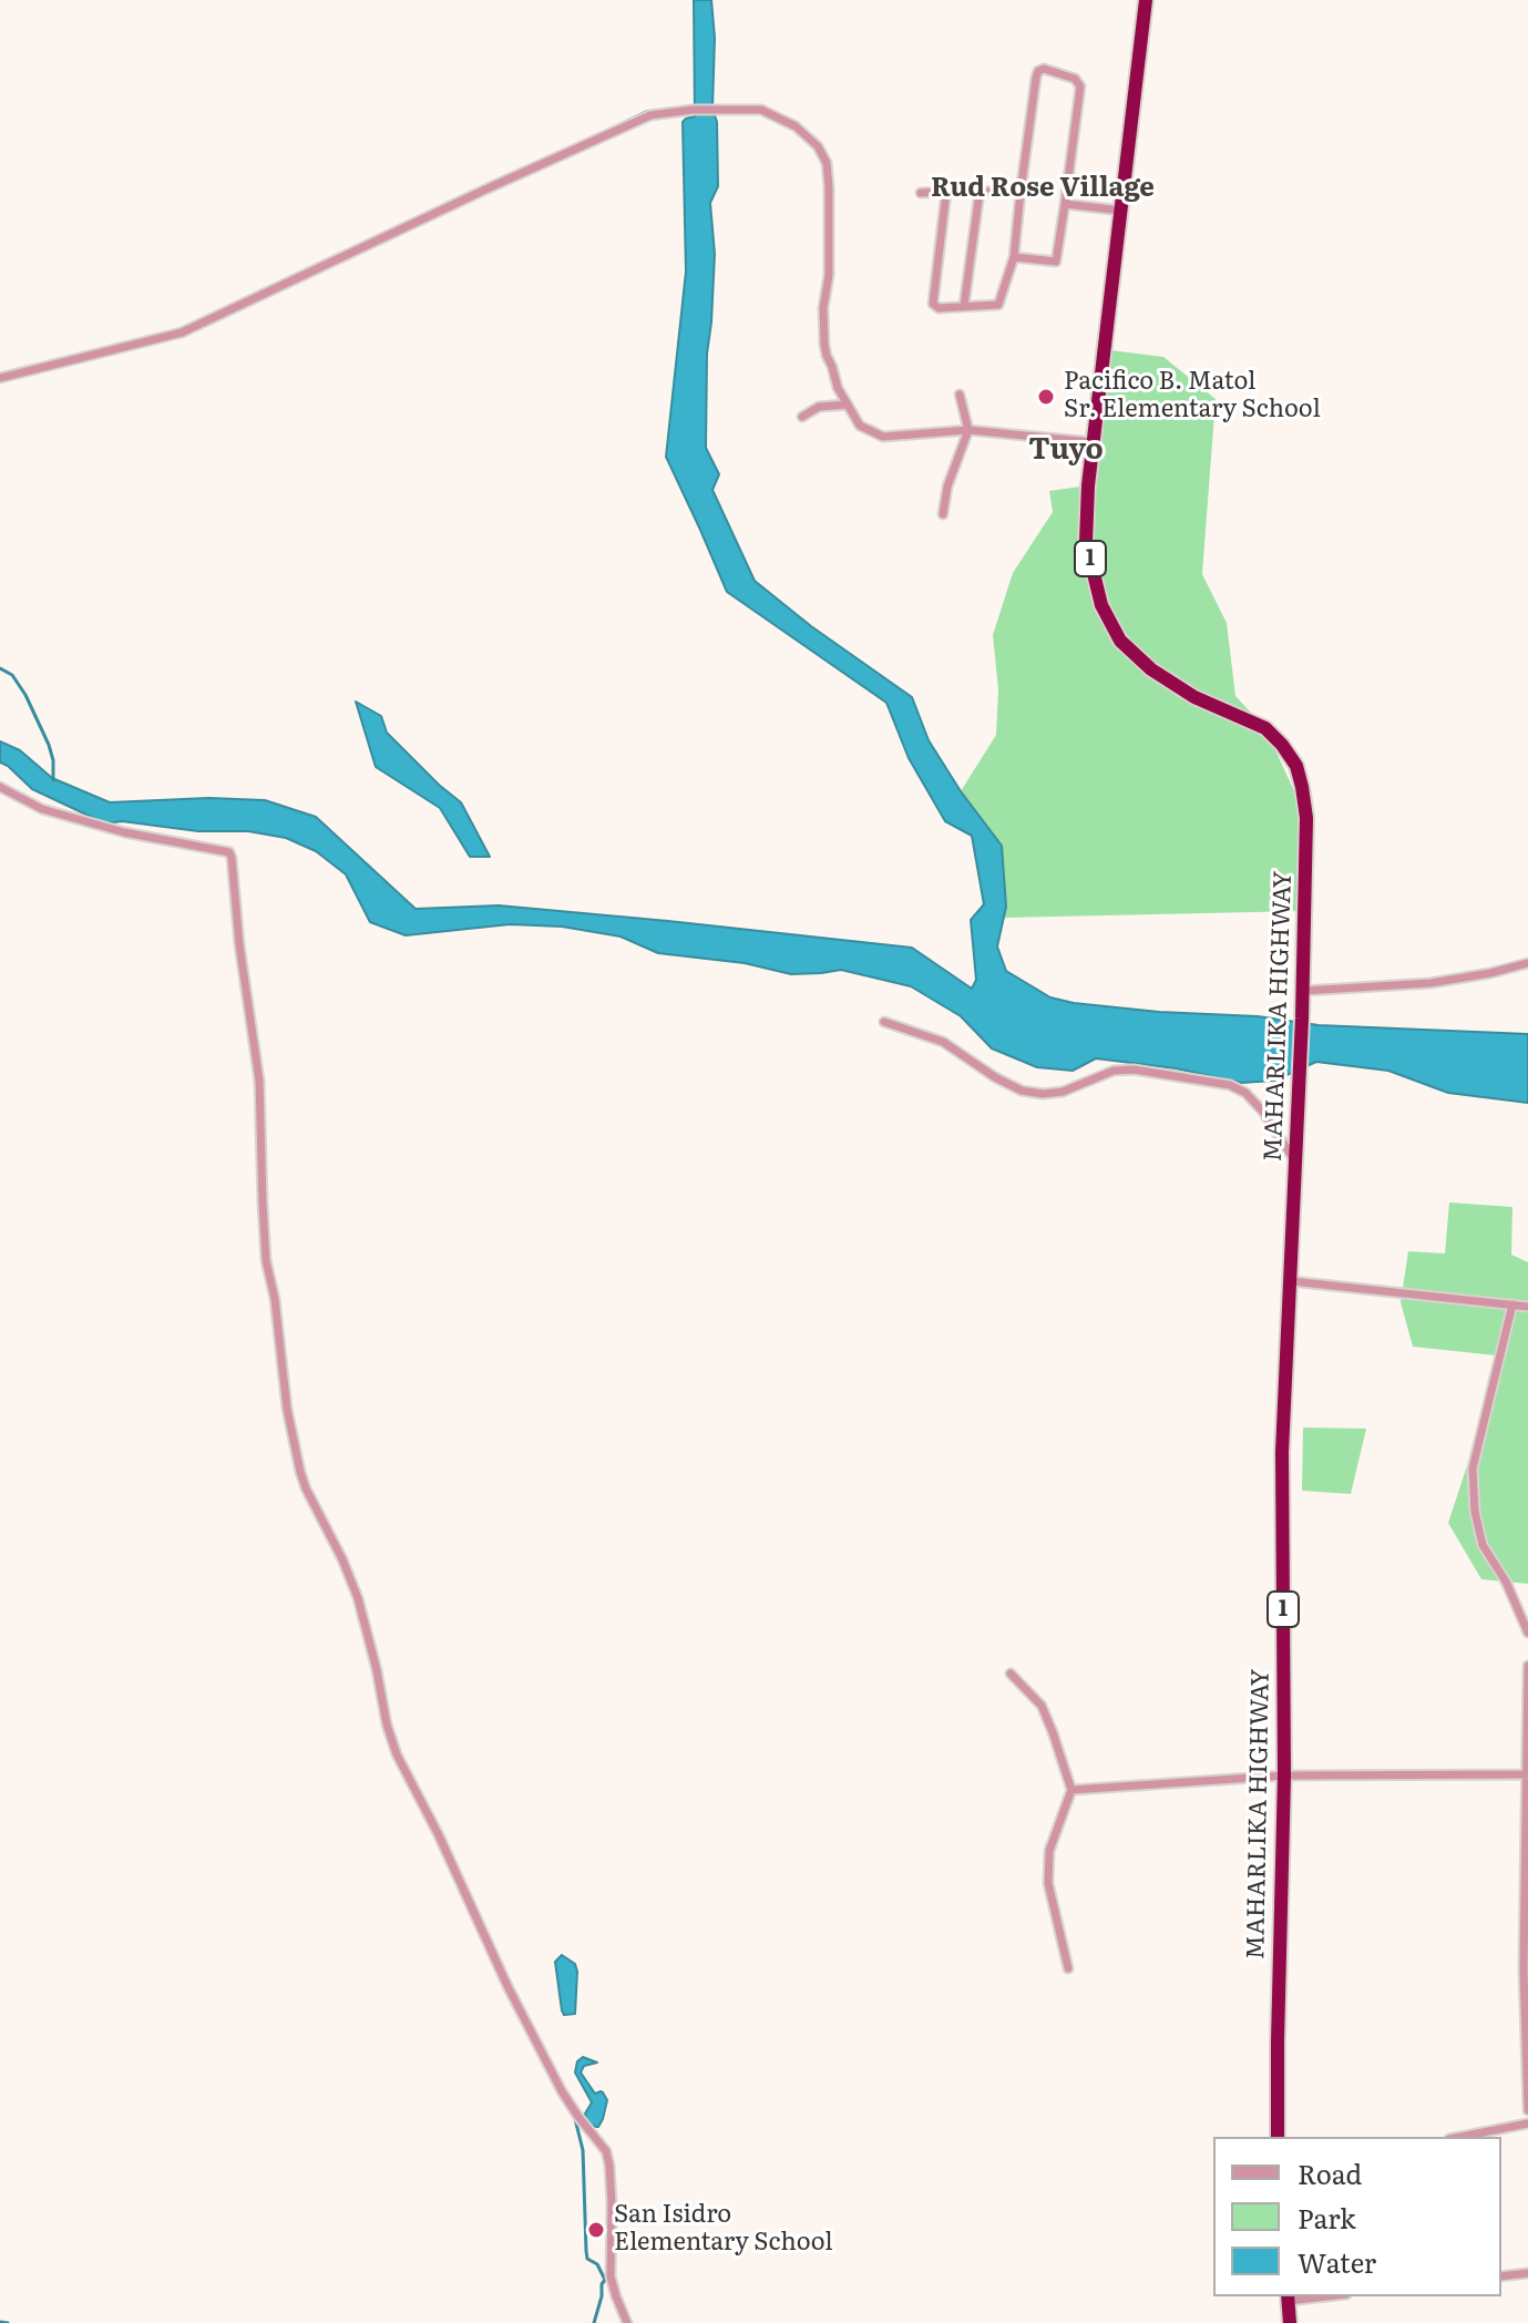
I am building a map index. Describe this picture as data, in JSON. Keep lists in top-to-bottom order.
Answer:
{
  "streets": {
    "highway": ["1", "MAHARLIKA HIGHWAY"]
  },
  "districts": ["Rud Rose Village", "Tuyo"],
  "places": ["Pacifico B. Matol Sr. Elementary School", "San Isidro Elementary School"],
  "legend": ["Road", "Park", "Water"]
}
